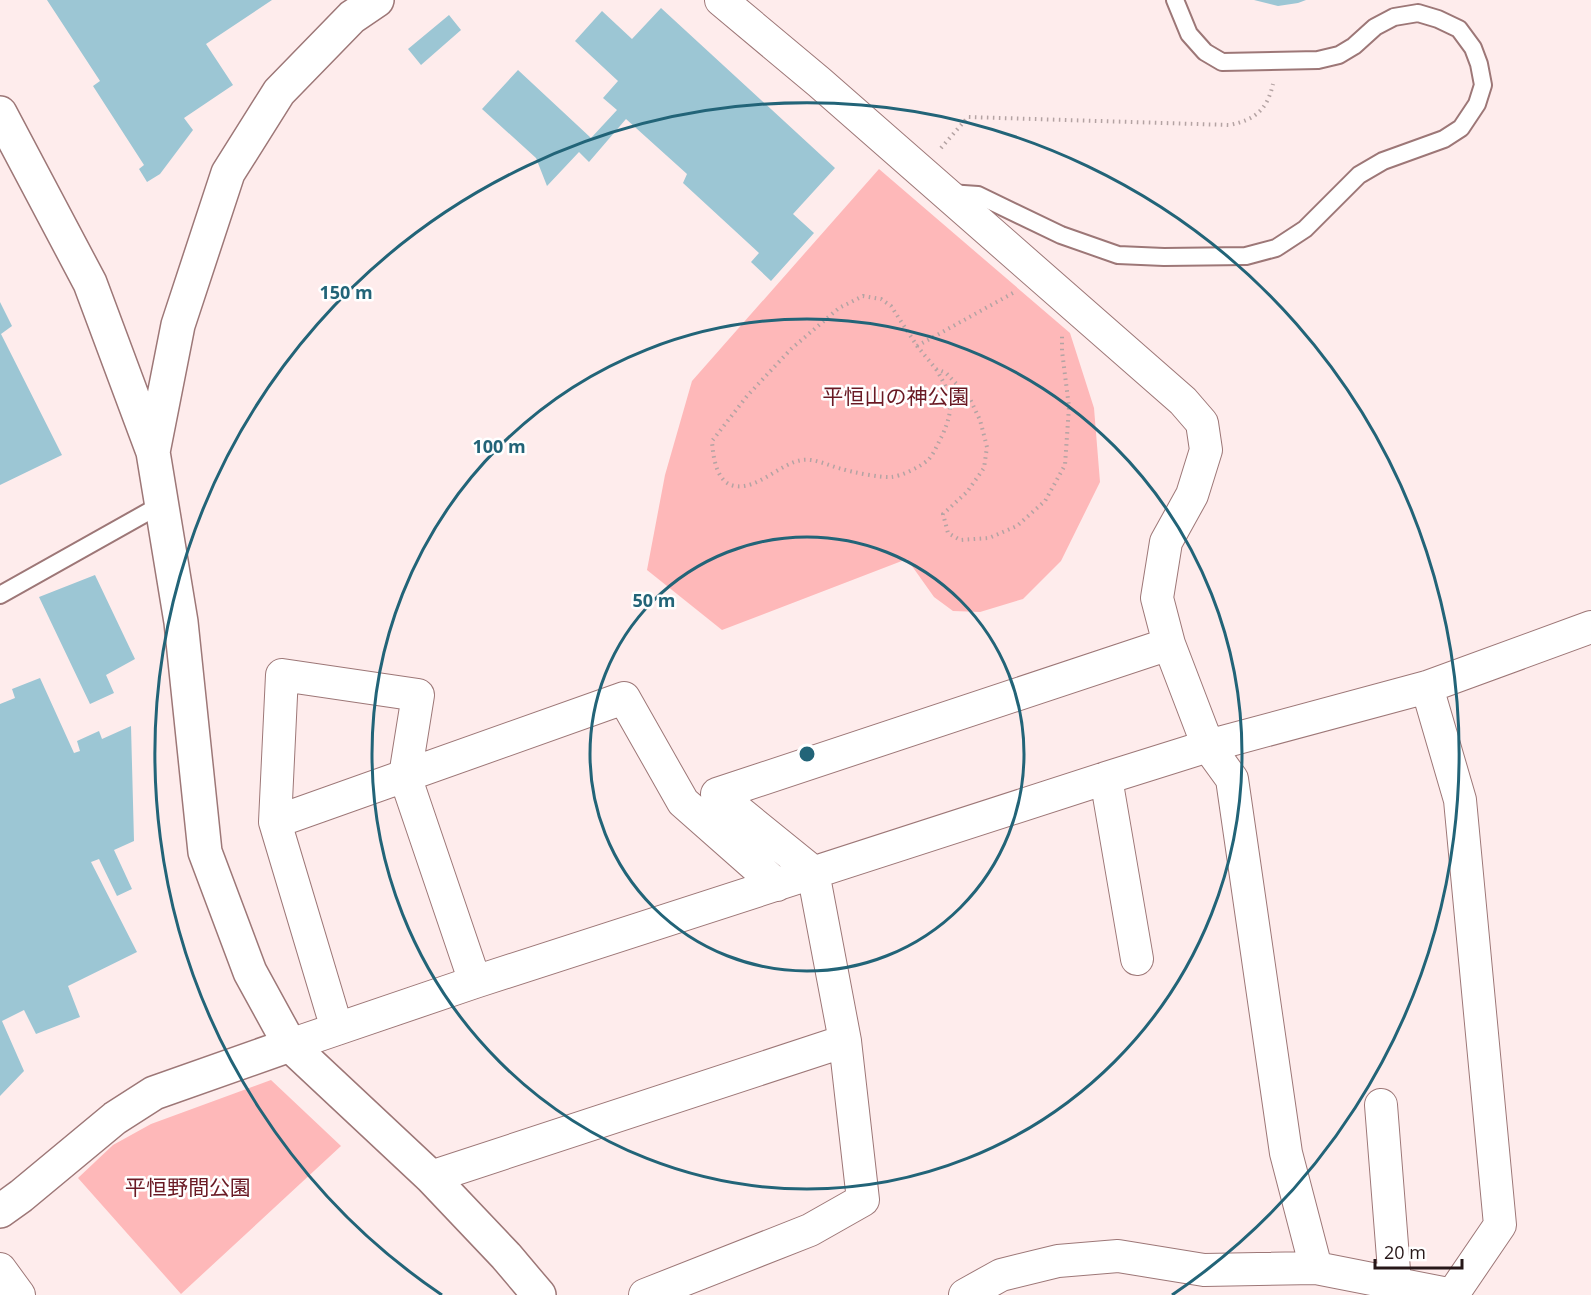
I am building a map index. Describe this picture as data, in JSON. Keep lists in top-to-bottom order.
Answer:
{
  "parks": ["平恒山の神公園", "平恒野間公園"],
  "scale_bar": "20 m",
  "rings": ["150 m", "100 m", "50 m"]
}
